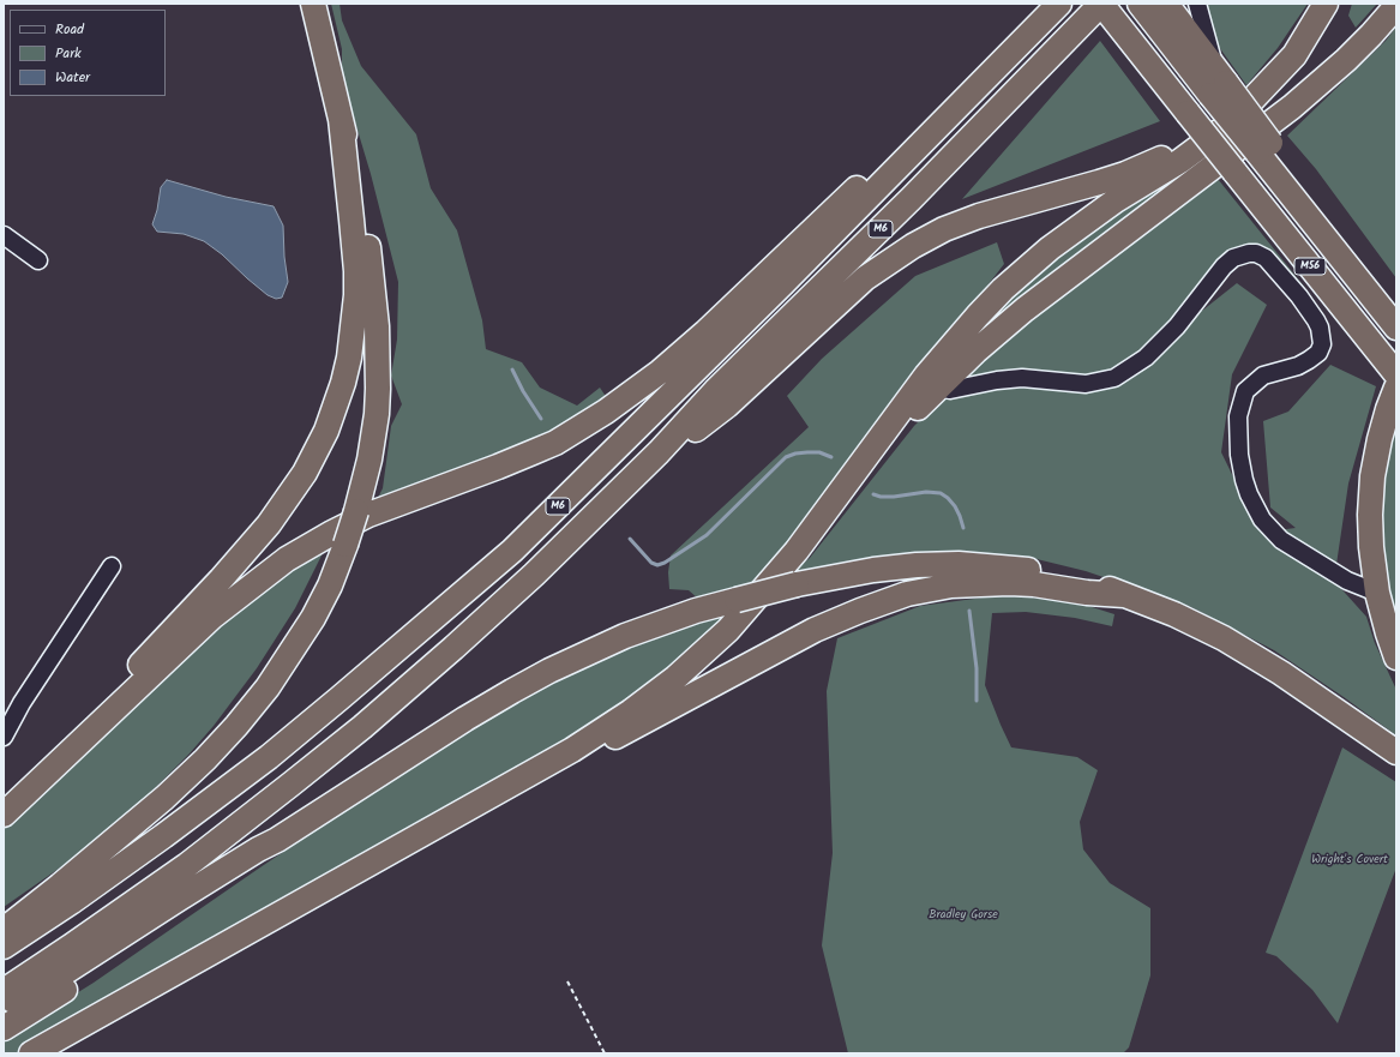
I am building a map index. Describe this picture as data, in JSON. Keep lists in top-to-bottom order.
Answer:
{
  "streets": {
    "highway": ["M6", "M56"]
  },
  "crossings": [
    ["M6", "M56"]
  ],
  "parks": ["Wright's Covert", "Bradley Gorse"],
  "legend": ["Road", "Park", "Water"]
}
